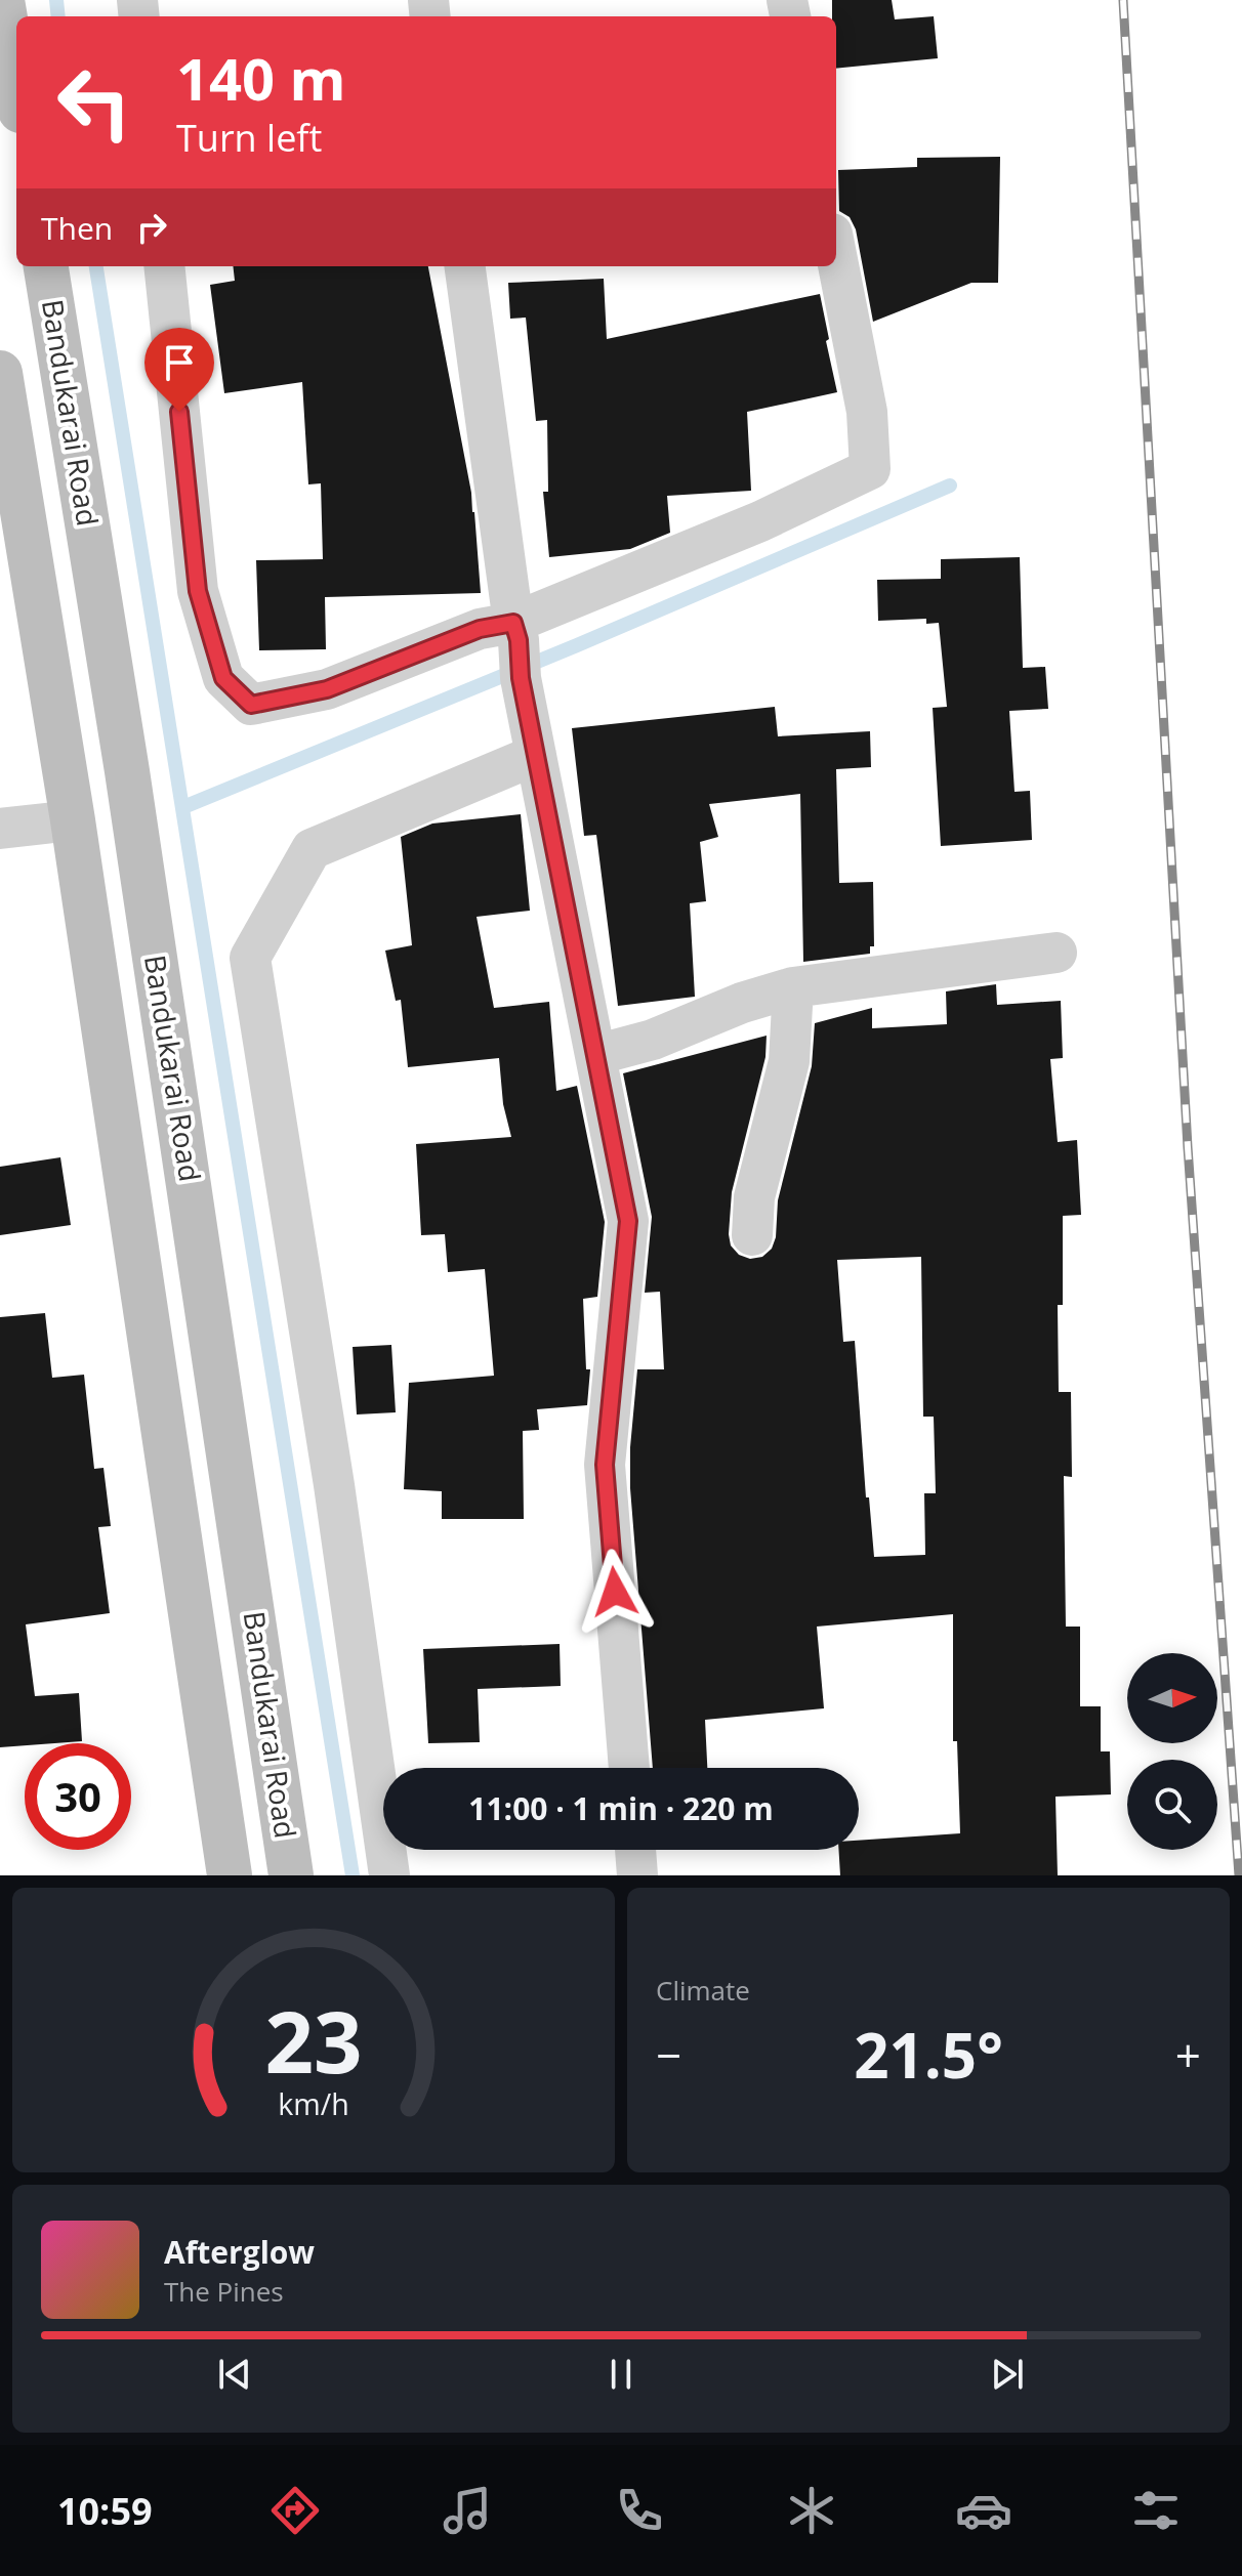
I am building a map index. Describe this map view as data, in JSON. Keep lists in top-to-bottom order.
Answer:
{
  "streets": {
    "main road": ["Bandukarai Road"]
  },
  "north": "right",
  "page": {
    "turn": ["140 m", "Turn left"],
    "then": "Then",
    "limit": "30",
    "trip": "11:00 · 1 min · 220 m",
    "tile": "Climate",
    "heat": ["−", "21.5°", "+"],
    "song": ["Afterglow", "The Pines"],
    "tabs": "10:59",
    "gauge": ["23", "km/h"]
  }
}
